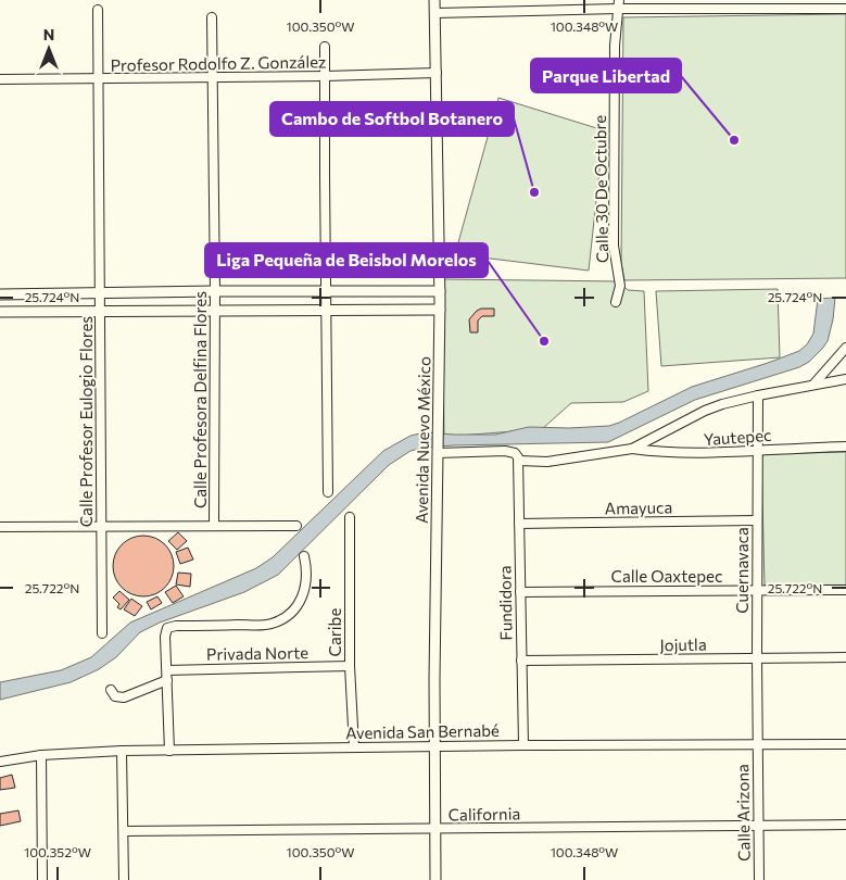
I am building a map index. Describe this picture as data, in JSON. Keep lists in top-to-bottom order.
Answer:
{
  "streets": {
    "street": [
      "Profesor Rodolfo Z. González",
      "Calle 30 De Octubre",
      "Calle Profesora Delfina Flores",
      "Calle Profesor Eulogio Flores",
      "Yautepec",
      "Avenida Nuevo México",
      "Amayuca",
      "Cuernavaca",
      "Calle Oaxtepec",
      "Fundidora",
      "Caribe",
      "Jojutla",
      "Privada Norte",
      "Avenida San Bernabé",
      "Calle Arizona",
      "California"
    ]
  },
  "crossings": [
    ["Profesor Rodolfo Z. González", "Calle Profesora Delfina Flores"],
    ["Profesor Rodolfo Z. González", "Calle Profesor Eulogio Flores"],
    ["Profesor Rodolfo Z. González", "Avenida Nuevo México"],
    ["Yautepec", "Cuernavaca"],
    ["Avenida Nuevo México", "Avenida San Bernabé"],
    ["Avenida Nuevo México", "California"],
    ["Amayuca", "Cuernavaca"],
    ["Amayuca", "Fundidora"],
    ["Cuernavaca", "Calle Oaxtepec"],
    ["Cuernavaca", "Jojutla"],
    ["Cuernavaca", "Avenida San Bernabé"],
    ["Cuernavaca", "Calle Arizona"],
    ["Calle Oaxtepec", "Fundidora"],
    ["Fundidora", "Jojutla"],
    ["Fundidora", "Avenida San Bernabé"],
    ["Caribe", "Privada Norte"],
    ["Caribe", "Avenida San Bernabé"],
    ["Avenida San Bernabé", "Calle Arizona"],
    ["Calle Arizona", "California"]
  ],
  "places": ["Parque Libertad", "Cambo de Softbol Botanero", "Liga Pequeña de Beisbol Morelos"],
  "north": "top",
  "coordinates": [
    "100.350°W",
    "100.348°W",
    "25.724°N",
    "25.722°N",
    "100.352°W"
  ]
}
